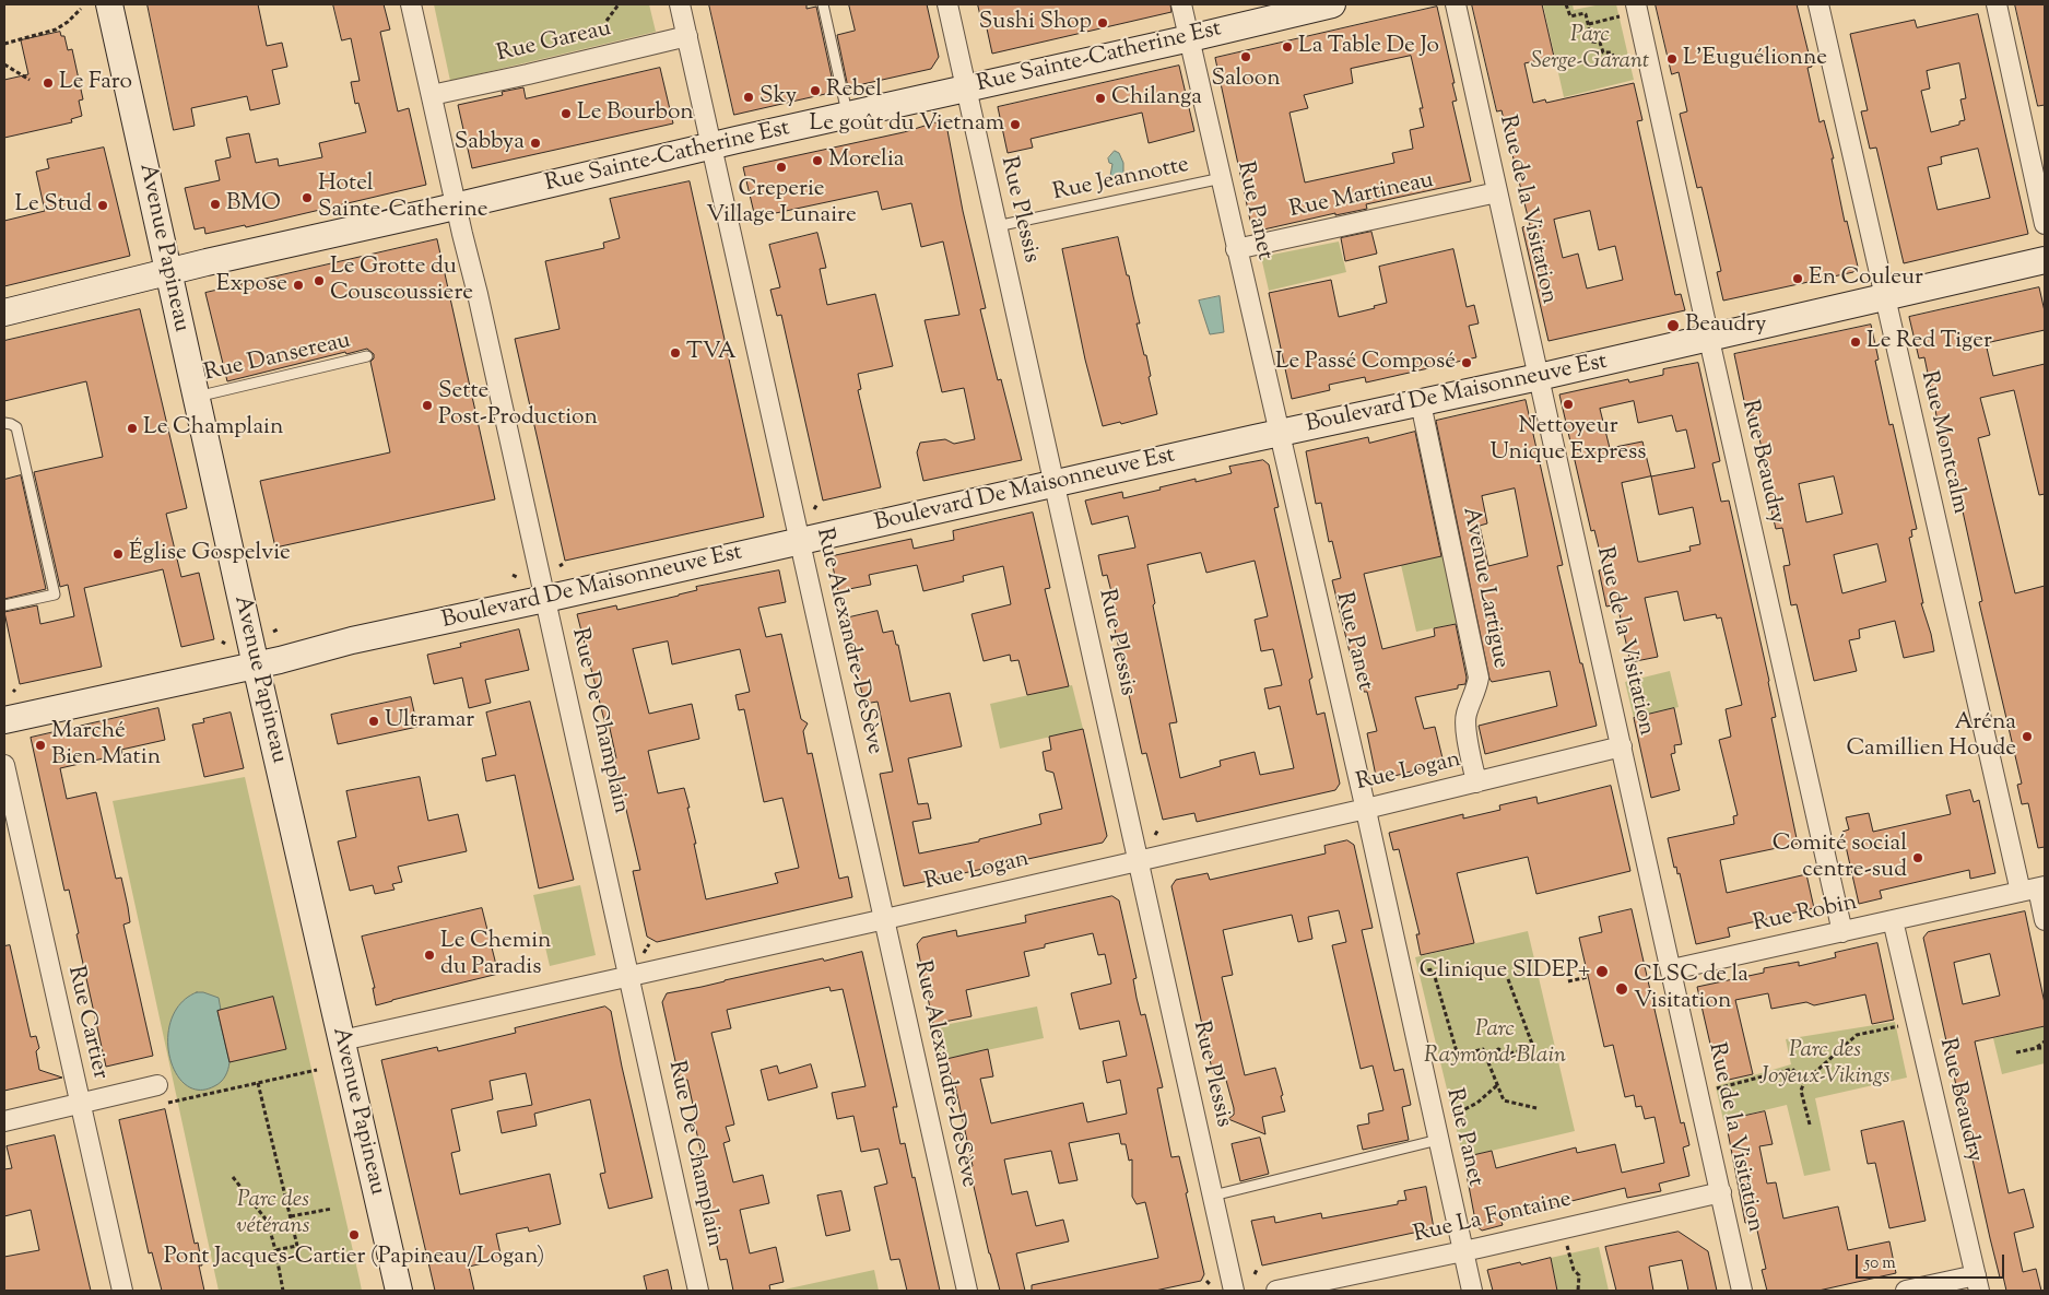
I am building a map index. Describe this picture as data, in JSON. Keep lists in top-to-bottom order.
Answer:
{
  "streets": {
    "street": [
      "Rue Gareau",
      "Rue Sainte-Catherine Est",
      "Rue Martineau",
      "Rue Plessis",
      "Rue de la Visitation",
      "Rue Panet",
      "Avenue Papineau",
      "Boulevard De Maisonneuve Est",
      "Rue Montcalm",
      "Rue Beaudry",
      "Avenue Lartigue",
      "Rue Alexandre-DeSève",
      "Rue De Champlain",
      "Rue Logan",
      "Rue Robin",
      "Rue Cartier",
      "Rue La Fontaine"
    ],
    "lane": ["Rue Jeannotte", "Rue Dansereau"]
  },
  "crossings": [
    ["Rue Gareau", "Rue Alexandre-DeSève"],
    ["Rue Gareau", "Rue De Champlain"],
    ["Rue Sainte-Catherine Est", "Rue Plessis"],
    ["Rue Sainte-Catherine Est", "Rue Panet"],
    ["Rue Sainte-Catherine Est", "Avenue Papineau"],
    ["Rue Sainte-Catherine Est", "Rue Alexandre-DeSève"],
    ["Rue Sainte-Catherine Est", "Rue De Champlain"],
    ["Rue Jeannotte", "Rue Plessis"],
    ["Rue Jeannotte", "Rue Panet"],
    ["Rue Martineau", "Rue de la Visitation"],
    ["Rue Martineau", "Rue Panet"],
    ["Rue Plessis", "Boulevard De Maisonneuve Est"],
    ["Rue Plessis", "Rue Logan"],
    ["Rue de la Visitation", "Boulevard De Maisonneuve Est"],
    ["Rue de la Visitation", "Rue Logan"],
    ["Rue de la Visitation", "Rue Robin"],
    ["Rue de la Visitation", "Rue La Fontaine"],
    ["Rue Panet", "Boulevard De Maisonneuve Est"],
    ["Rue Panet", "Rue Logan"],
    ["Rue Panet", "Rue La Fontaine"],
    ["Avenue Papineau", "Rue Dansereau"],
    ["Avenue Papineau", "Boulevard De Maisonneuve Est"],
    ["Avenue Papineau", "Rue Logan"],
    ["Boulevard De Maisonneuve Est", "Rue Montcalm"],
    ["Boulevard De Maisonneuve Est", "Rue Beaudry"],
    ["Boulevard De Maisonneuve Est", "Avenue Lartigue"],
    ["Boulevard De Maisonneuve Est", "Rue Alexandre-DeSève"],
    ["Boulevard De Maisonneuve Est", "Rue De Champlain"],
    ["Rue Montcalm", "Rue Robin"],
    ["Rue Beaudry", "Rue Robin"],
    ["Avenue Lartigue", "Rue Logan"],
    ["Rue Alexandre-DeSève", "Rue Logan"],
    ["Rue De Champlain", "Rue Logan"]
  ],
  "parks": [
    "Parc Serge-Garant",
    "Parc Raymond-Blain",
    "Parc des Joyeux-Vikings",
    "Parc des vétérans"
  ],
  "places": [
    "Sushi Shop",
    "La Table De Jo",
    "Saloon",
    "L'Euguélionne",
    "Le Faro",
    "Rebel",
    "Sky",
    "Chilanga",
    "Le Bourbon",
    "Le goût du Vietnam",
    "Sabbya",
    "Morelia",
    "Creperie Village Lunaire",
    "Hotel Sainte-Catherine",
    "BMO",
    "Le Stud",
    "En Couleur",
    "Le Grotte du Couscoussiere",
    "Expose",
    "Beaudry",
    "Le Red Tiger",
    "TVA",
    "Le Passé Composé",
    "Nettoyeur Unique Express",
    "Sette Post-Production",
    "Le Champlain",
    "Église Gospelvie",
    "Ultramar",
    "Aréna Camillien Houde",
    "Marché Bien Matin",
    "Comité social centre-sud",
    "Le Chemin du Paradis",
    "Clinique SIDEP+",
    "CLSC de la Visitation",
    "Pont Jacques-Cartier (Papineau/Logan)"
  ],
  "scale_bar": "50 m"
}
